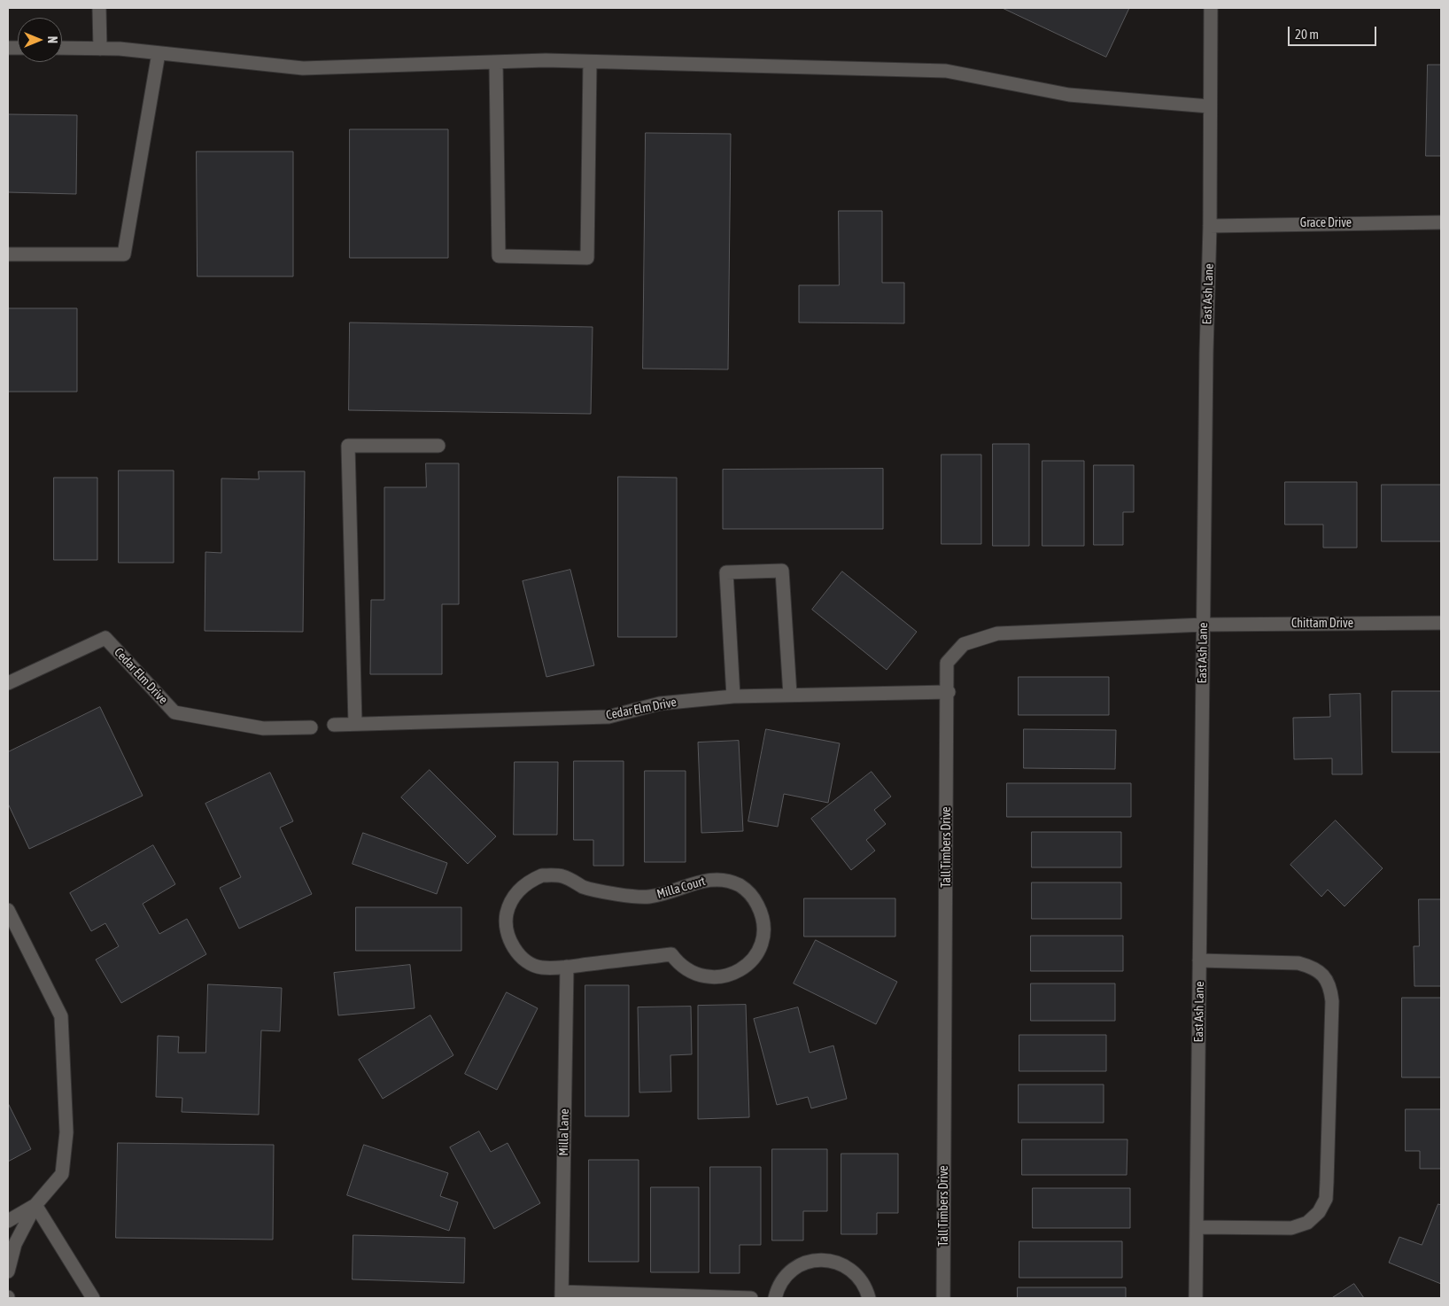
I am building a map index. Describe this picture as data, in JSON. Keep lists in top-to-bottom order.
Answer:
{
  "streets": {
    "street": [
      "Grace Drive",
      "East Ash Lane",
      "Chittam Drive",
      "Cedar Elm Drive",
      "Tall Timbers Drive",
      "Milla Court",
      "Milla Lane"
    ]
  },
  "crossings": [
    ["Grace Drive", "East Ash Lane"],
    ["East Ash Lane", "Chittam Drive"],
    ["East Ash Lane", "Tall Timbers Drive"],
    ["Chittam Drive", "Tall Timbers Drive"],
    ["Cedar Elm Drive", "Tall Timbers Drive"],
    ["Milla Court", "Milla Lane"]
  ],
  "scale_bar": "20 m",
  "north": "right"
}
